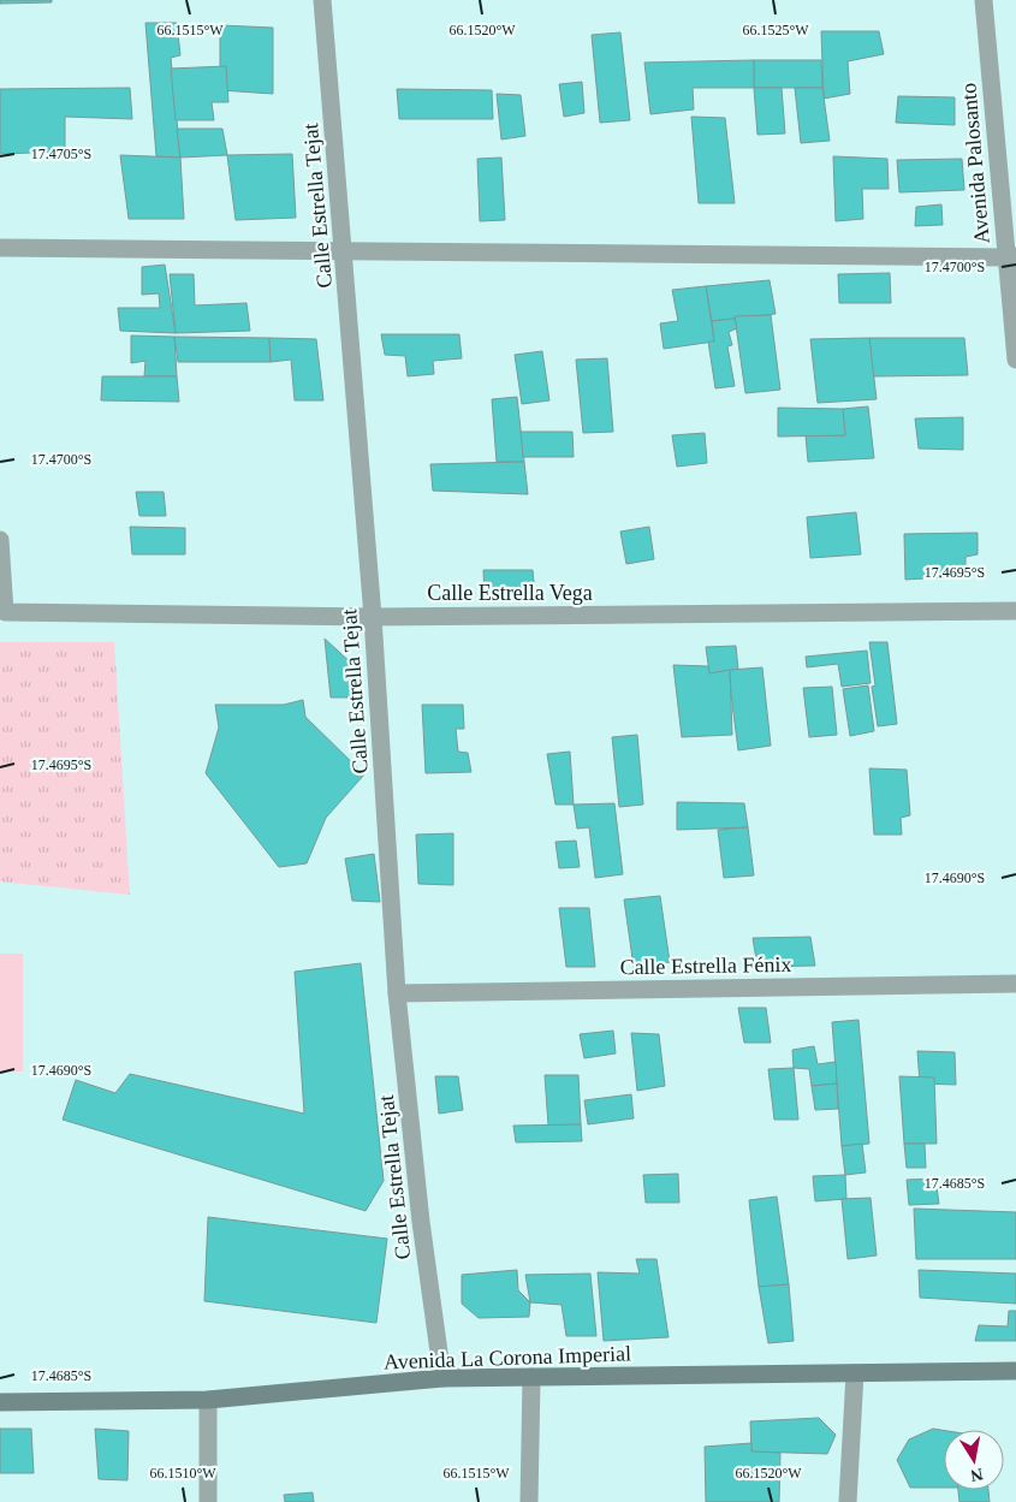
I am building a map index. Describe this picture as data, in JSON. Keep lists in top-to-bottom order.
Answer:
{
  "streets": {
    "street": [
      "Avenida Palosanto",
      "Calle Estrella Tejat",
      "Calle Estrella Vega",
      "Calle Estrella Fénix",
      "Avenida La Corona Imperial"
    ]
  },
  "crossings": [
    ["Calle Estrella Tejat", "Calle Estrella Vega"],
    ["Calle Estrella Tejat", "Calle Estrella Fénix"],
    ["Calle Estrella Tejat", "Avenida La Corona Imperial"]
  ],
  "north": "bottom",
  "coordinates": [
    "66.1515°W",
    "66.1520°W",
    "66.1525°W",
    "17.4705°S",
    "17.4700°S",
    "17.4695°S",
    "17.4690°S",
    "17.4685°S",
    "66.1510°W"
  ]
}
